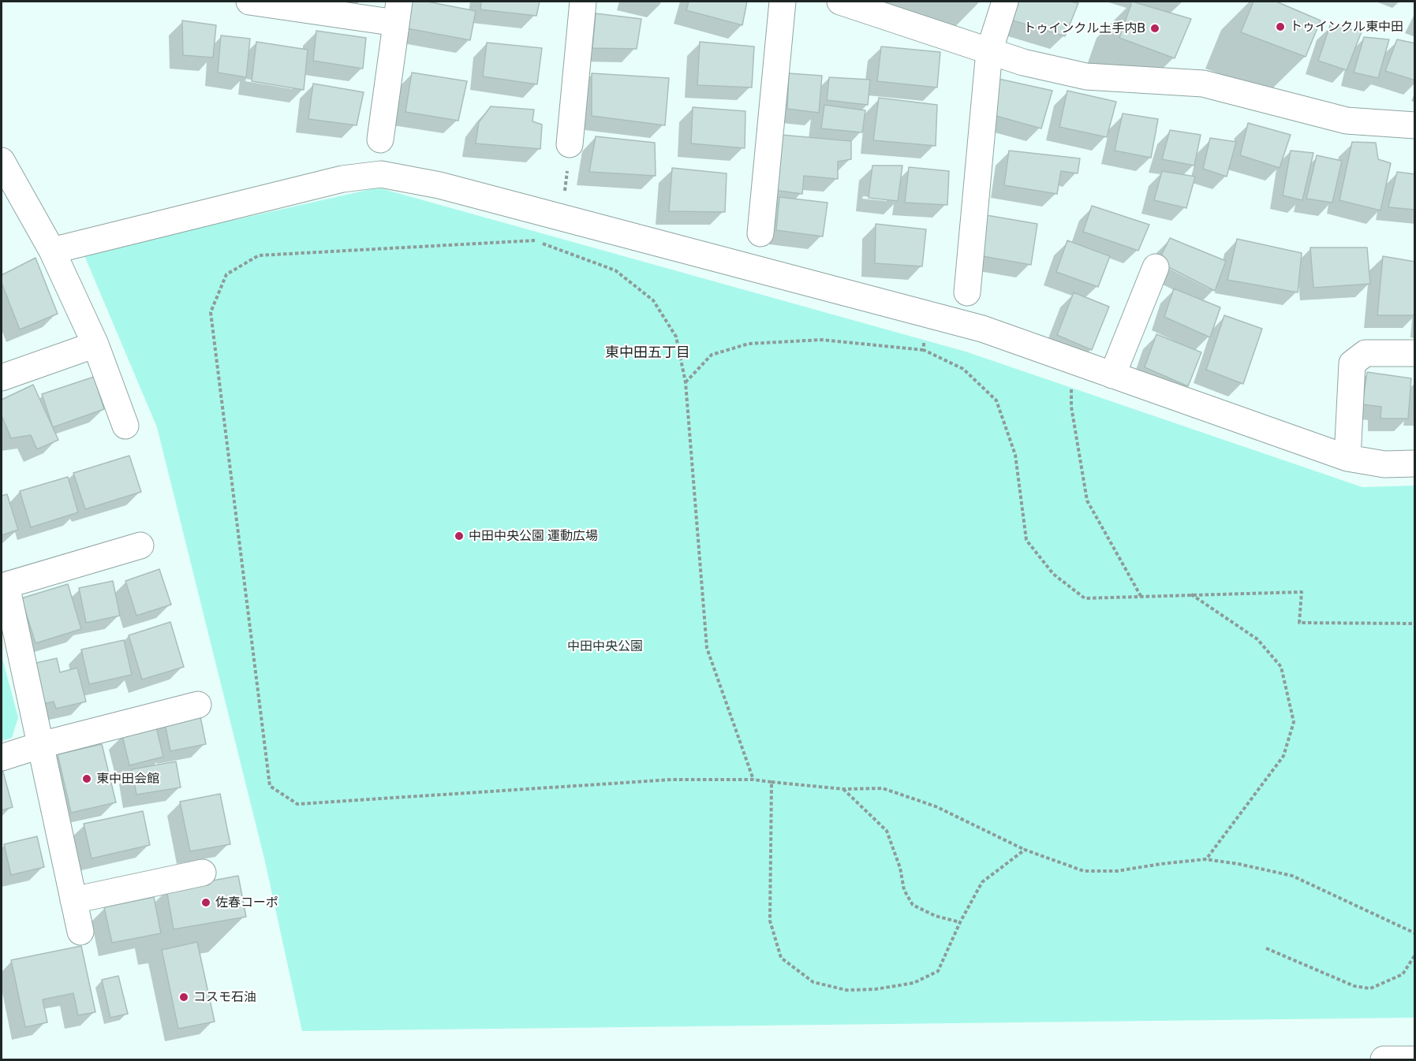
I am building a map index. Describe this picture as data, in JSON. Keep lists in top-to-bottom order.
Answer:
{
  "districts": ["東中田五丁目"],
  "parks": ["中田中央公園"],
  "places": [
    "トゥインクル東中田",
    "トゥインクル土手内B",
    "中田中央公園 運動広場",
    "東中田会館",
    "佐春コーポ",
    "コスモ石油"
  ]
}
